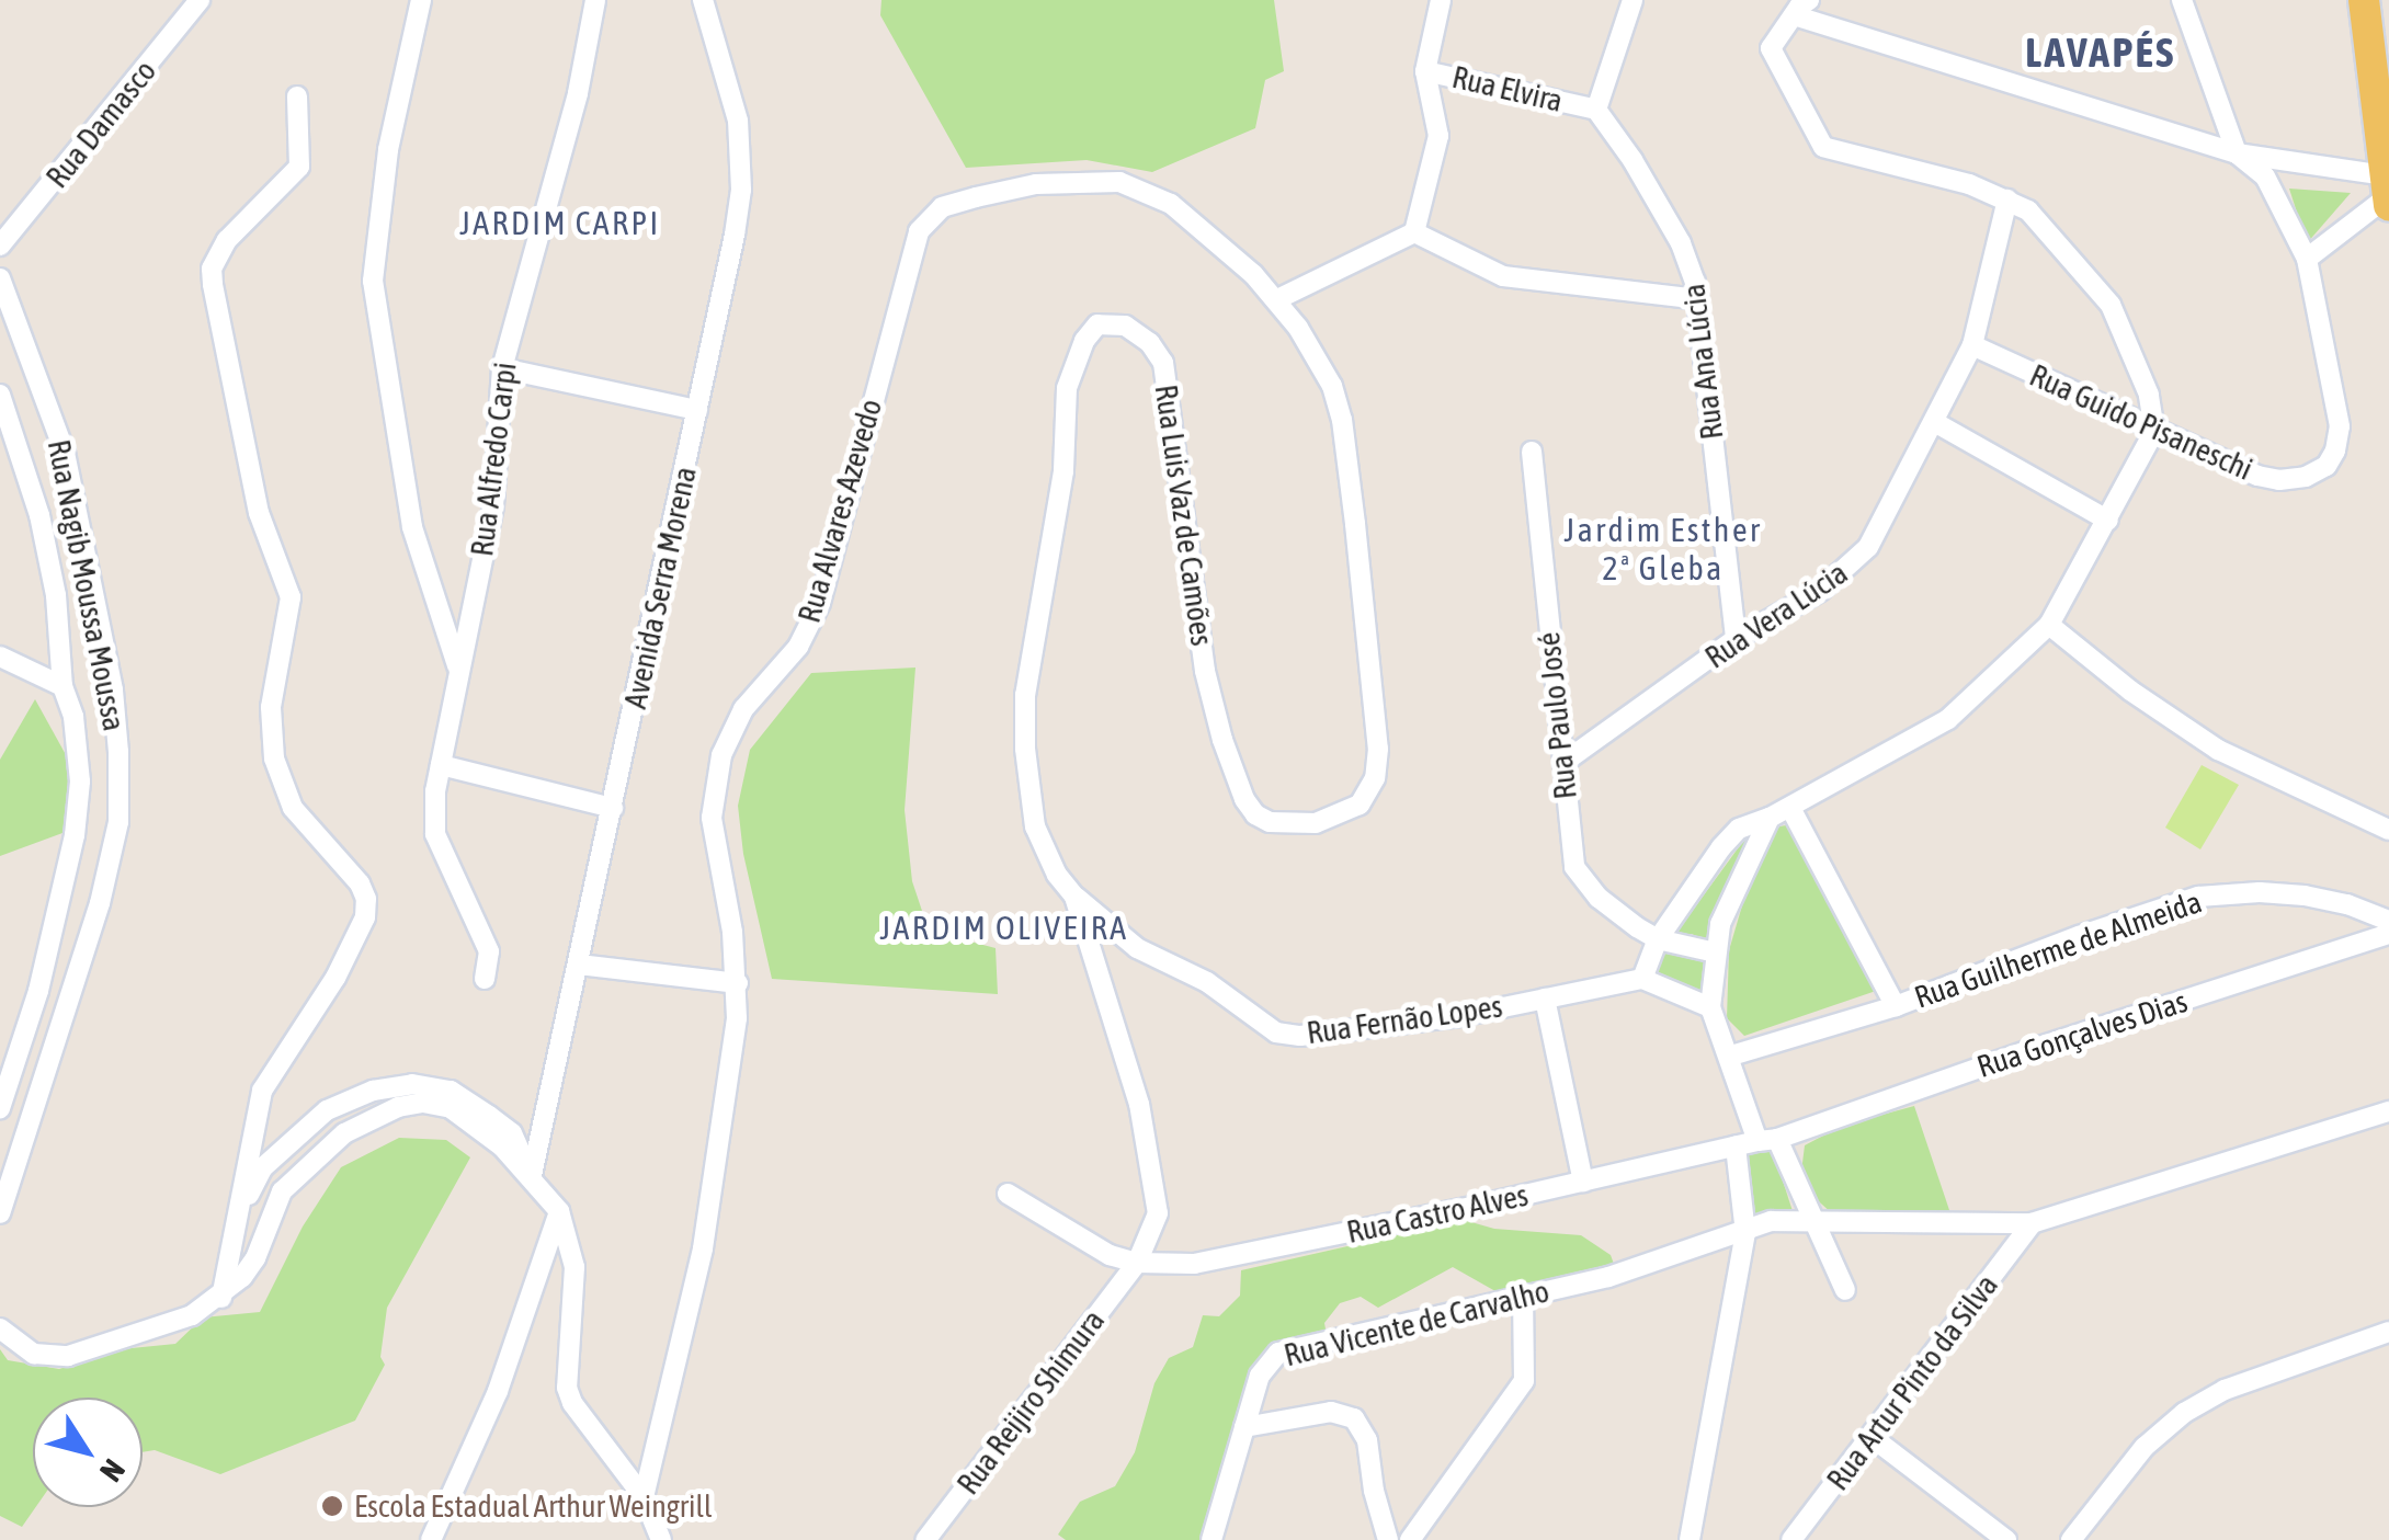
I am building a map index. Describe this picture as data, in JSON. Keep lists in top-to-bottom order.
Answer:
{
  "streets": {
    "street": [
      "Rua Elvira",
      "Rua Damasco",
      "Rua Ana Lúcia",
      "Rua Guido Pisaneschi",
      "Rua Alfredo Carpi",
      "Rua Alvares Azevedo",
      "Rua Luis Vaz de Camões",
      "Rua Nagib Moussa Moussa",
      "Avenida Serra Morena",
      "Rua Vera Lúcia",
      "Rua Paulo José",
      "Rua Guilherme de Almeida",
      "Rua Fernão Lopes",
      "Rua Gonçalves Dias",
      "Rua Castro Alves",
      "Rua Vicente de Carvalho",
      "Rua Artur Pinto da Silva",
      "Rua Reijiro Shimura"
    ]
  },
  "crossings": [
    ["Rua Elvira", "Rua Ana Lúcia"],
    ["Rua Ana Lúcia", "Rua Vera Lúcia"],
    ["Rua Guido Pisaneschi", "Rua Vera Lúcia"],
    ["Rua Alvares Azevedo", "Rua Luis Vaz de Camões"],
    ["Rua Luis Vaz de Camões", "Rua Fernão Lopes"],
    ["Rua Luis Vaz de Camões", "Rua Castro Alves"],
    ["Rua Luis Vaz de Camões", "Rua Reijiro Shimura"],
    ["Rua Vera Lúcia", "Rua Paulo José"],
    ["Rua Gonçalves Dias", "Rua Castro Alves"],
    ["Rua Castro Alves", "Rua Reijiro Shimura"],
    ["Rua Vicente de Carvalho", "Rua Artur Pinto da Silva"]
  ],
  "districts": [
    "LAVAPÉS",
    "JARDIM CARPI",
    "Jardim Esther 2ª Gleba",
    "JARDIM OLIVEIRA"
  ],
  "places": ["Escola Estadual Arthur Weingrill"],
  "north": "bottom right"
}
